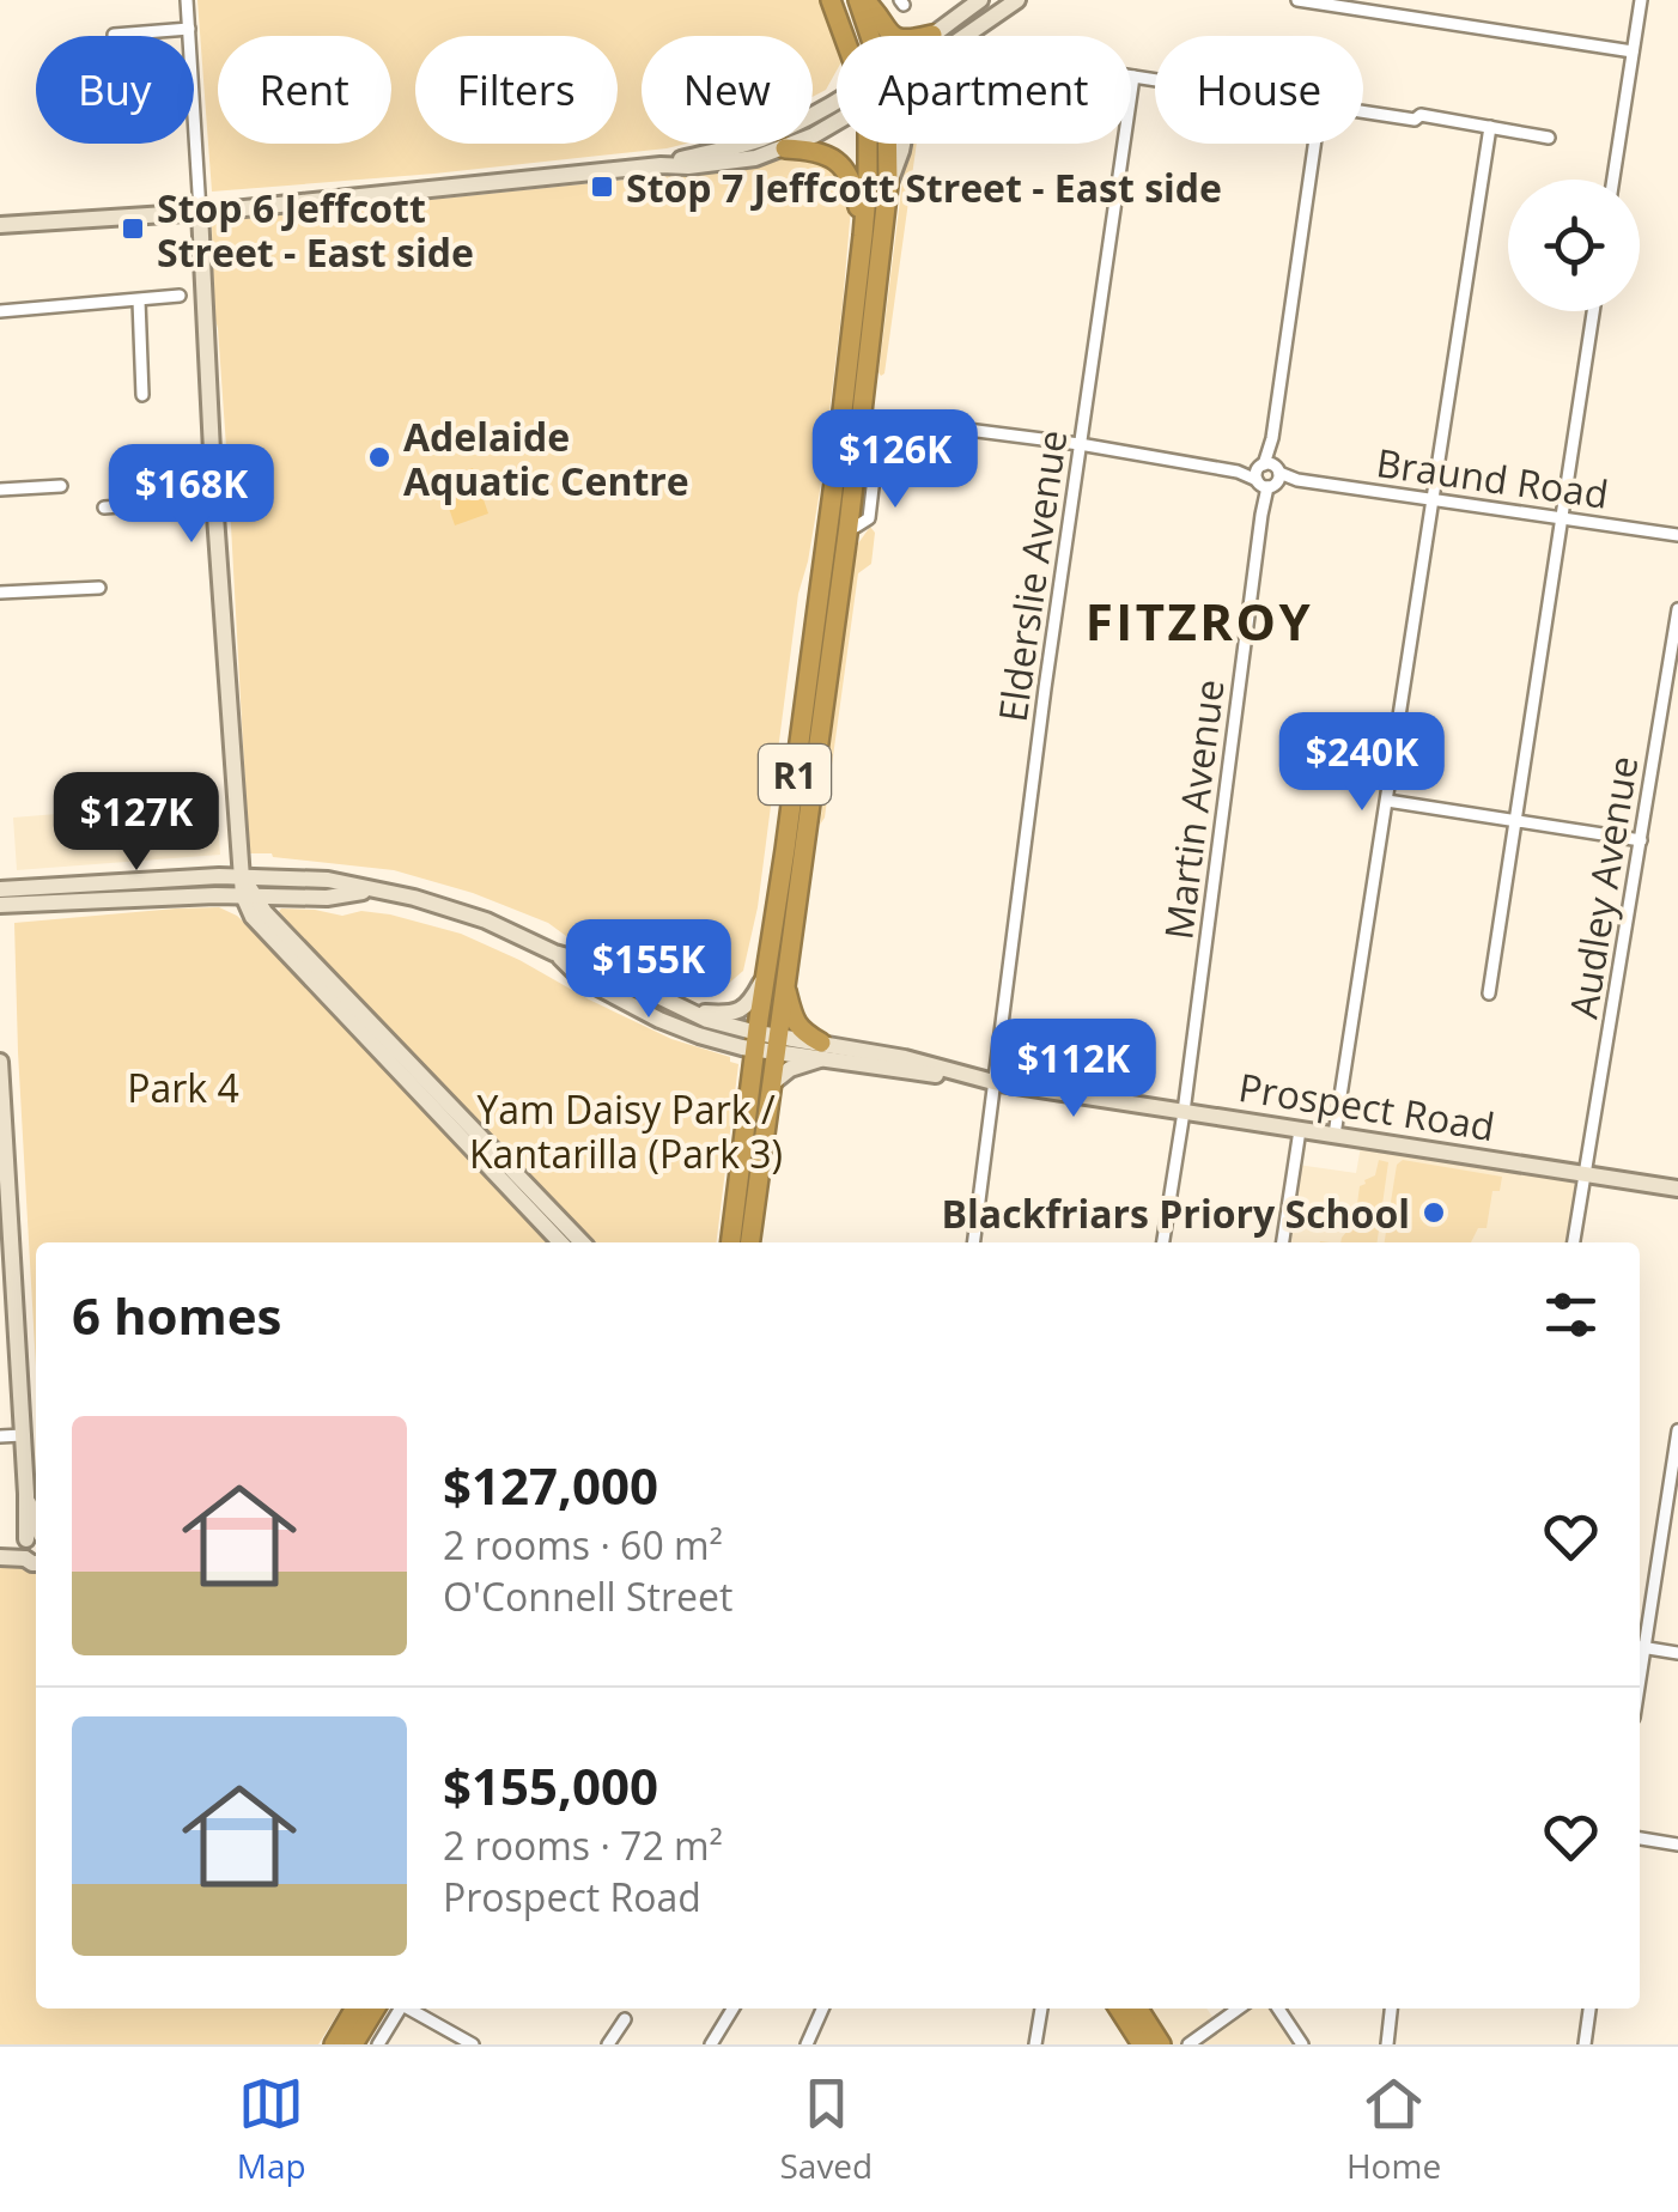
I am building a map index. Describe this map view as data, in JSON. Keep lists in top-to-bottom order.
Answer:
{
  "streets": {
    "highway": ["R1"],
    "main road": ["Prospect Road"],
    "street": [
      "Braund Road",
      "Elderslie Avenue",
      "Martin Avenue",
      "Audley Avenue"
    ]
  },
  "crossings": [
    ["Braund Road", "Martin Avenue"],
    ["Elderslie Avenue", "Prospect Road"],
    ["R1", "Prospect Road"],
    ["Martin Avenue", "Prospect Road"],
    ["Audley Avenue", "Prospect Road"]
  ],
  "districts": ["FITZROY"],
  "parks": ["Park 4", "Yam Daisy Park / Kantarilla (Park 3)"],
  "places": {
    "transit": ["Stop 7 Jeffcott Street - East side", "Stop 6 Jeffcott Street - East side"],
    "other": ["Adelaide Aquatic Centre", "Blackfriars Priory School"]
  },
  "page": {
    "chip": [
      "Buy",
      "Rent",
      "Filters",
      "New",
      "Apartment",
      "House"
    ],
    "price": [
      "$126K",
      "$168K",
      "$240K",
      "$127K",
      "$155K",
      "$112K"
    ],
    "heading": "6 homes",
    "list": [
      {
        "name": "$127,000",
        "note": "2 rooms · 60 m² · O'Connell Street"
      },
      {
        "name": "$155,000",
        "note": "2 rooms · 72 m² · Prospect Road"
      }
    ],
    "tabs": ["Map", "Saved", "Home"]
  }
}
